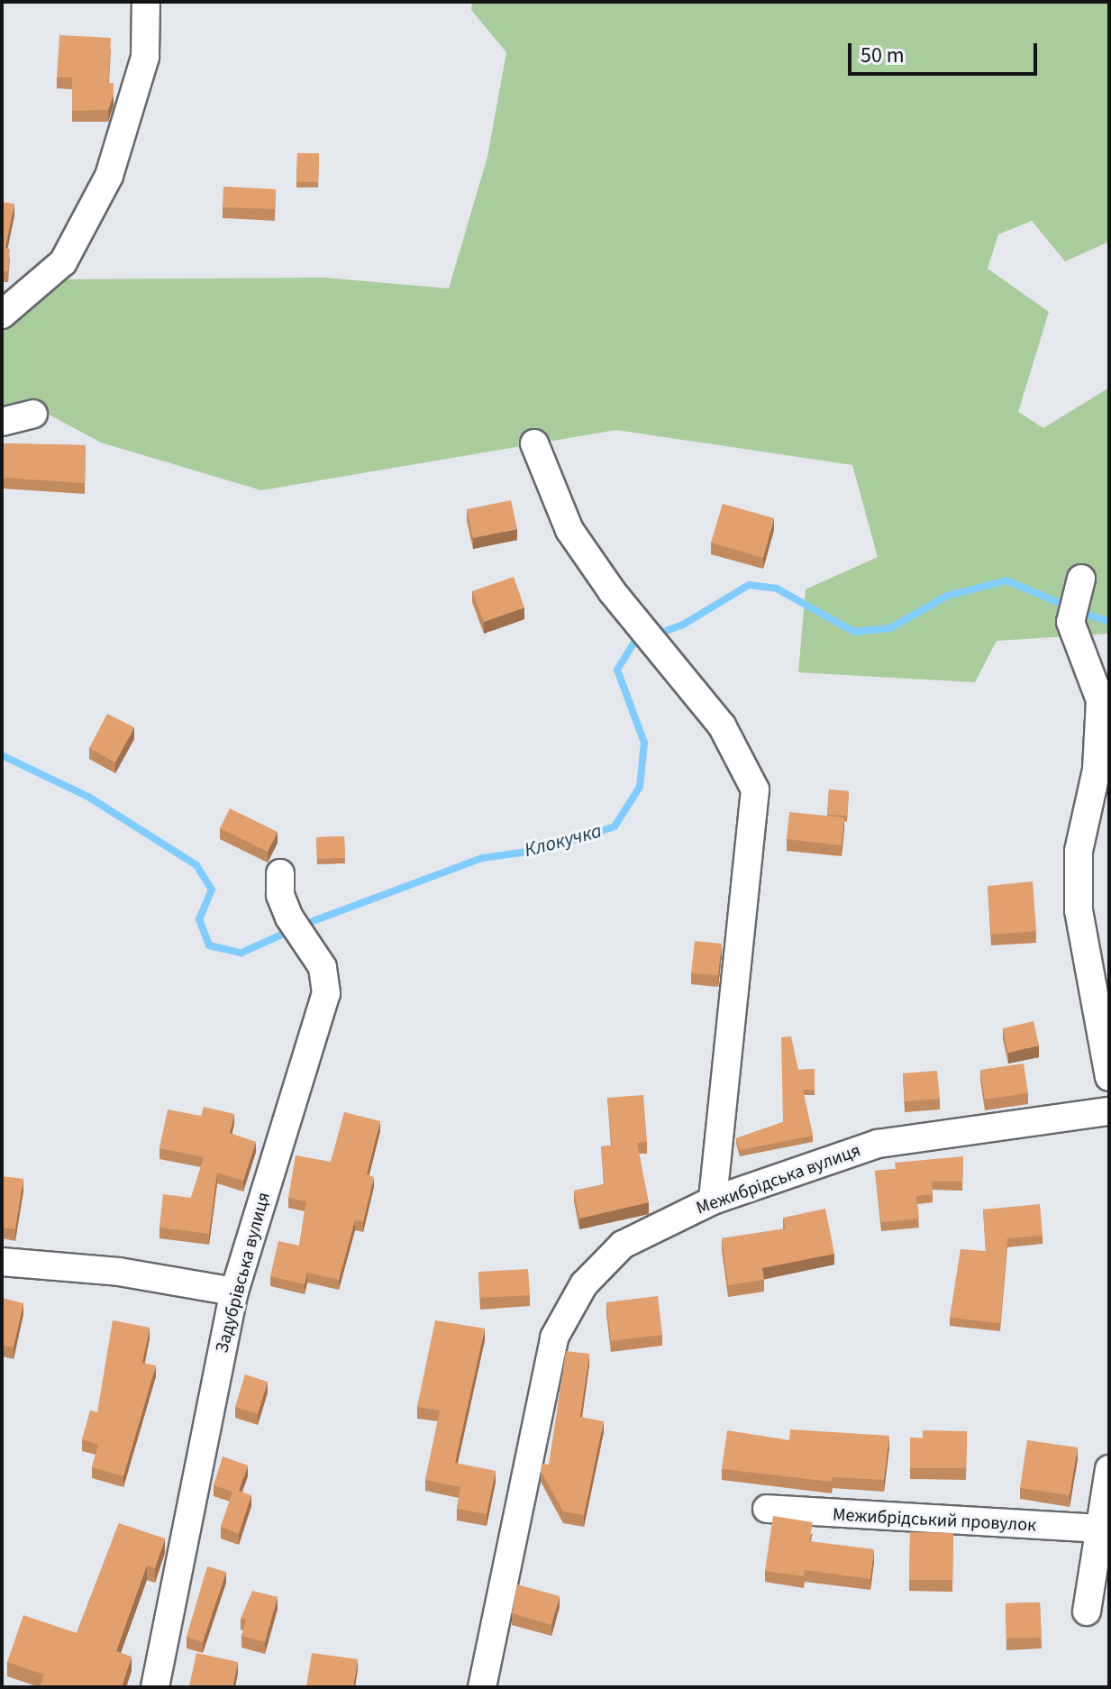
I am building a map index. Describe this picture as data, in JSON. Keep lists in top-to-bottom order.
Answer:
{
  "streets": {
    "street": ["Межибрідська вулиця", "Задубрівська вулиця", "Межибрідський провулок"]
  },
  "water": ["Клокучка"],
  "scale_bar": "50 m"
}
